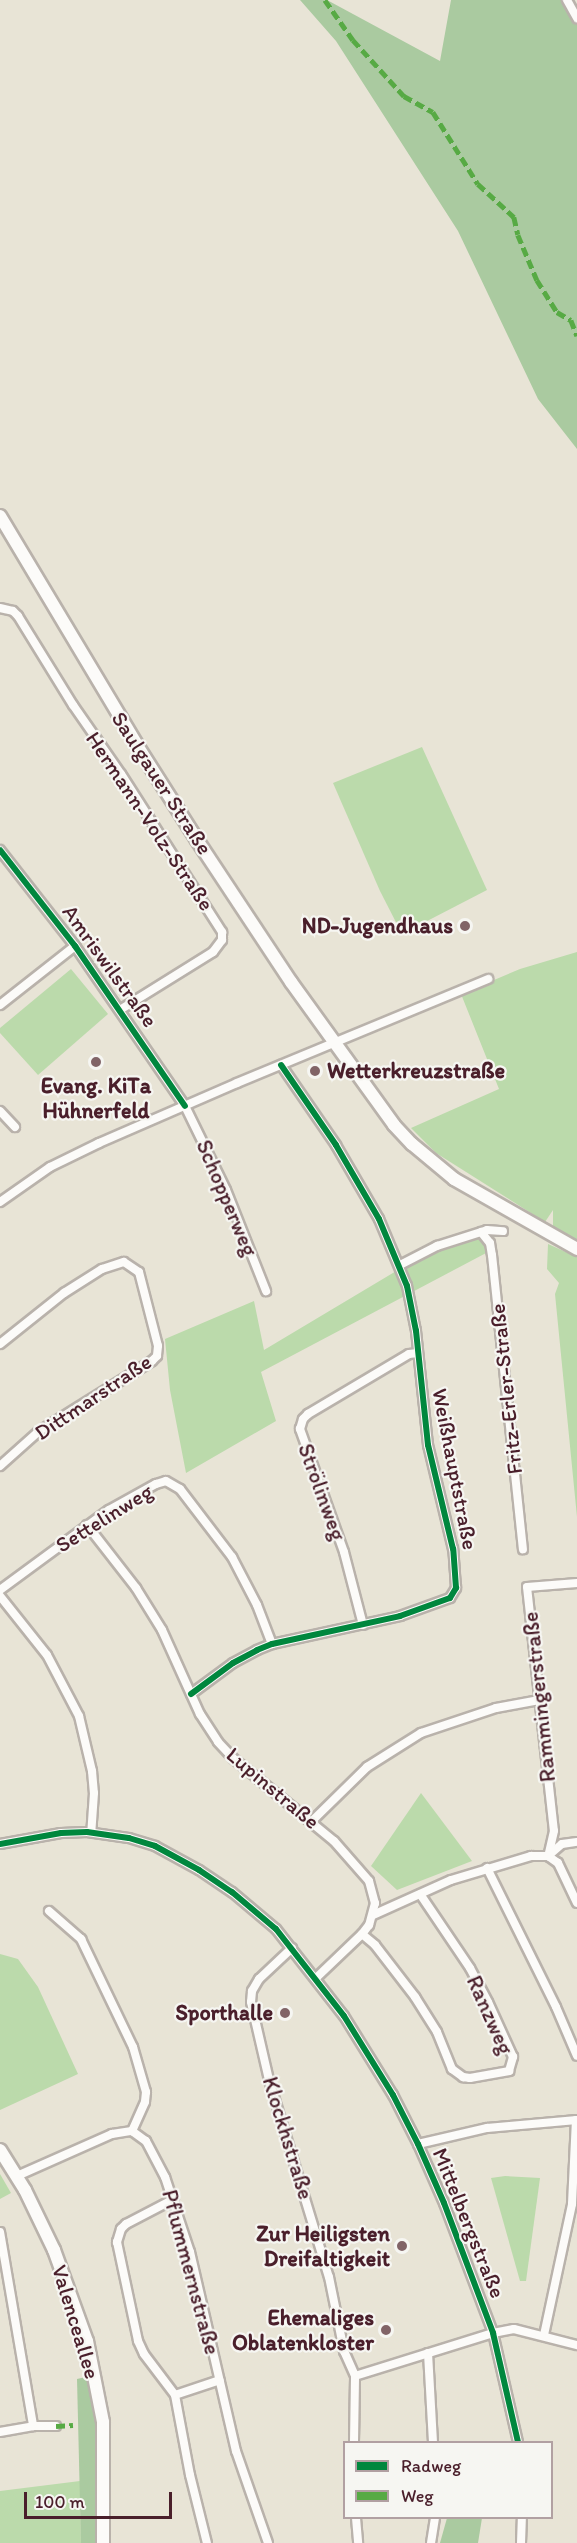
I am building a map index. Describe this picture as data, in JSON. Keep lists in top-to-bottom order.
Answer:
{
  "streets": {
    "main road": ["Saulgauer Straße", "Valenceallee"],
    "street": [
      "Hermann-Volz-Straße",
      "Amriswilstraße",
      "Schopperweg",
      "Fritz-Erler-Straße",
      "Dittmarstraße",
      "Weißhauptstraße",
      "Strölinweg",
      "Settelinweg",
      "Rammingerstraße",
      "Lupinstraße",
      "Ranzweg",
      "Klockhstraße",
      "Mittelbergstraße",
      "Pflummernstraße"
    ]
  },
  "crossings": [
    ["Hermann-Volz-Straße", "Amriswilstraße"],
    ["Amriswilstraße", "Schopperweg"],
    ["Weißhauptstraße", "Strölinweg"],
    ["Weißhauptstraße", "Settelinweg"],
    ["Weißhauptstraße", "Lupinstraße"],
    ["Settelinweg", "Lupinstraße"],
    ["Klockhstraße", "Mittelbergstraße"]
  ],
  "places": [
    "ND-Jugendhaus",
    "Evang. KiTa Hühnerfeld",
    "Wetterkreuzstraße",
    "Sporthalle",
    "Zur Heiligsten Dreifaltigkeit",
    "Ehemaliges Oblatenkloster"
  ],
  "legend": ["Radweg", "Weg"],
  "scale_bar": "100 m"
}
